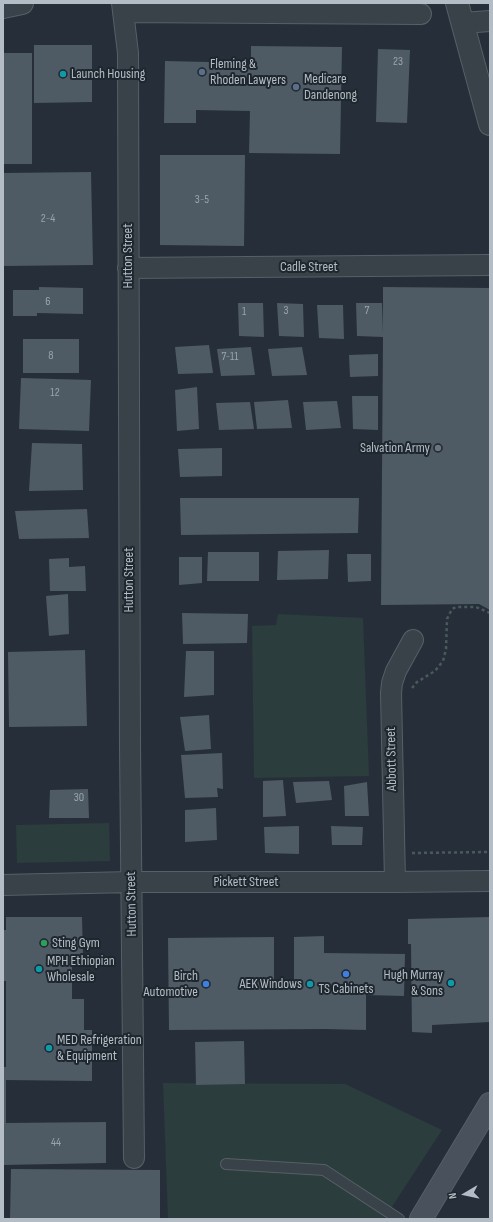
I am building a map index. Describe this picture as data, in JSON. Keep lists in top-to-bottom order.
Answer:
{
  "streets": {
    "street": [
      "Hutton Street",
      "Cadle Street",
      "Abbott Street",
      "Pickett Street"
    ]
  },
  "crossings": [
    ["Hutton Street", "Cadle Street"],
    ["Hutton Street", "Pickett Street"],
    ["Abbott Street", "Pickett Street"]
  ],
  "places": [
    "Fleming & Rhoden Lawyers",
    "Launch Housing",
    "Medicare Dandenong",
    "Salvation Army",
    "Sting Gym",
    "MPH Ethiopian Wholesale",
    "TS Cabinets",
    "Hugh Murray & Sons",
    "Birch Automotive",
    "AEK Windows",
    "MED Refrigeration & Equipment"
  ],
  "house_numbers": [
    "23",
    "3-5",
    "2-4",
    "6",
    "3",
    "7",
    "1",
    "8",
    "7-11",
    "12",
    "30",
    "44"
  ],
  "north": "left"
}
